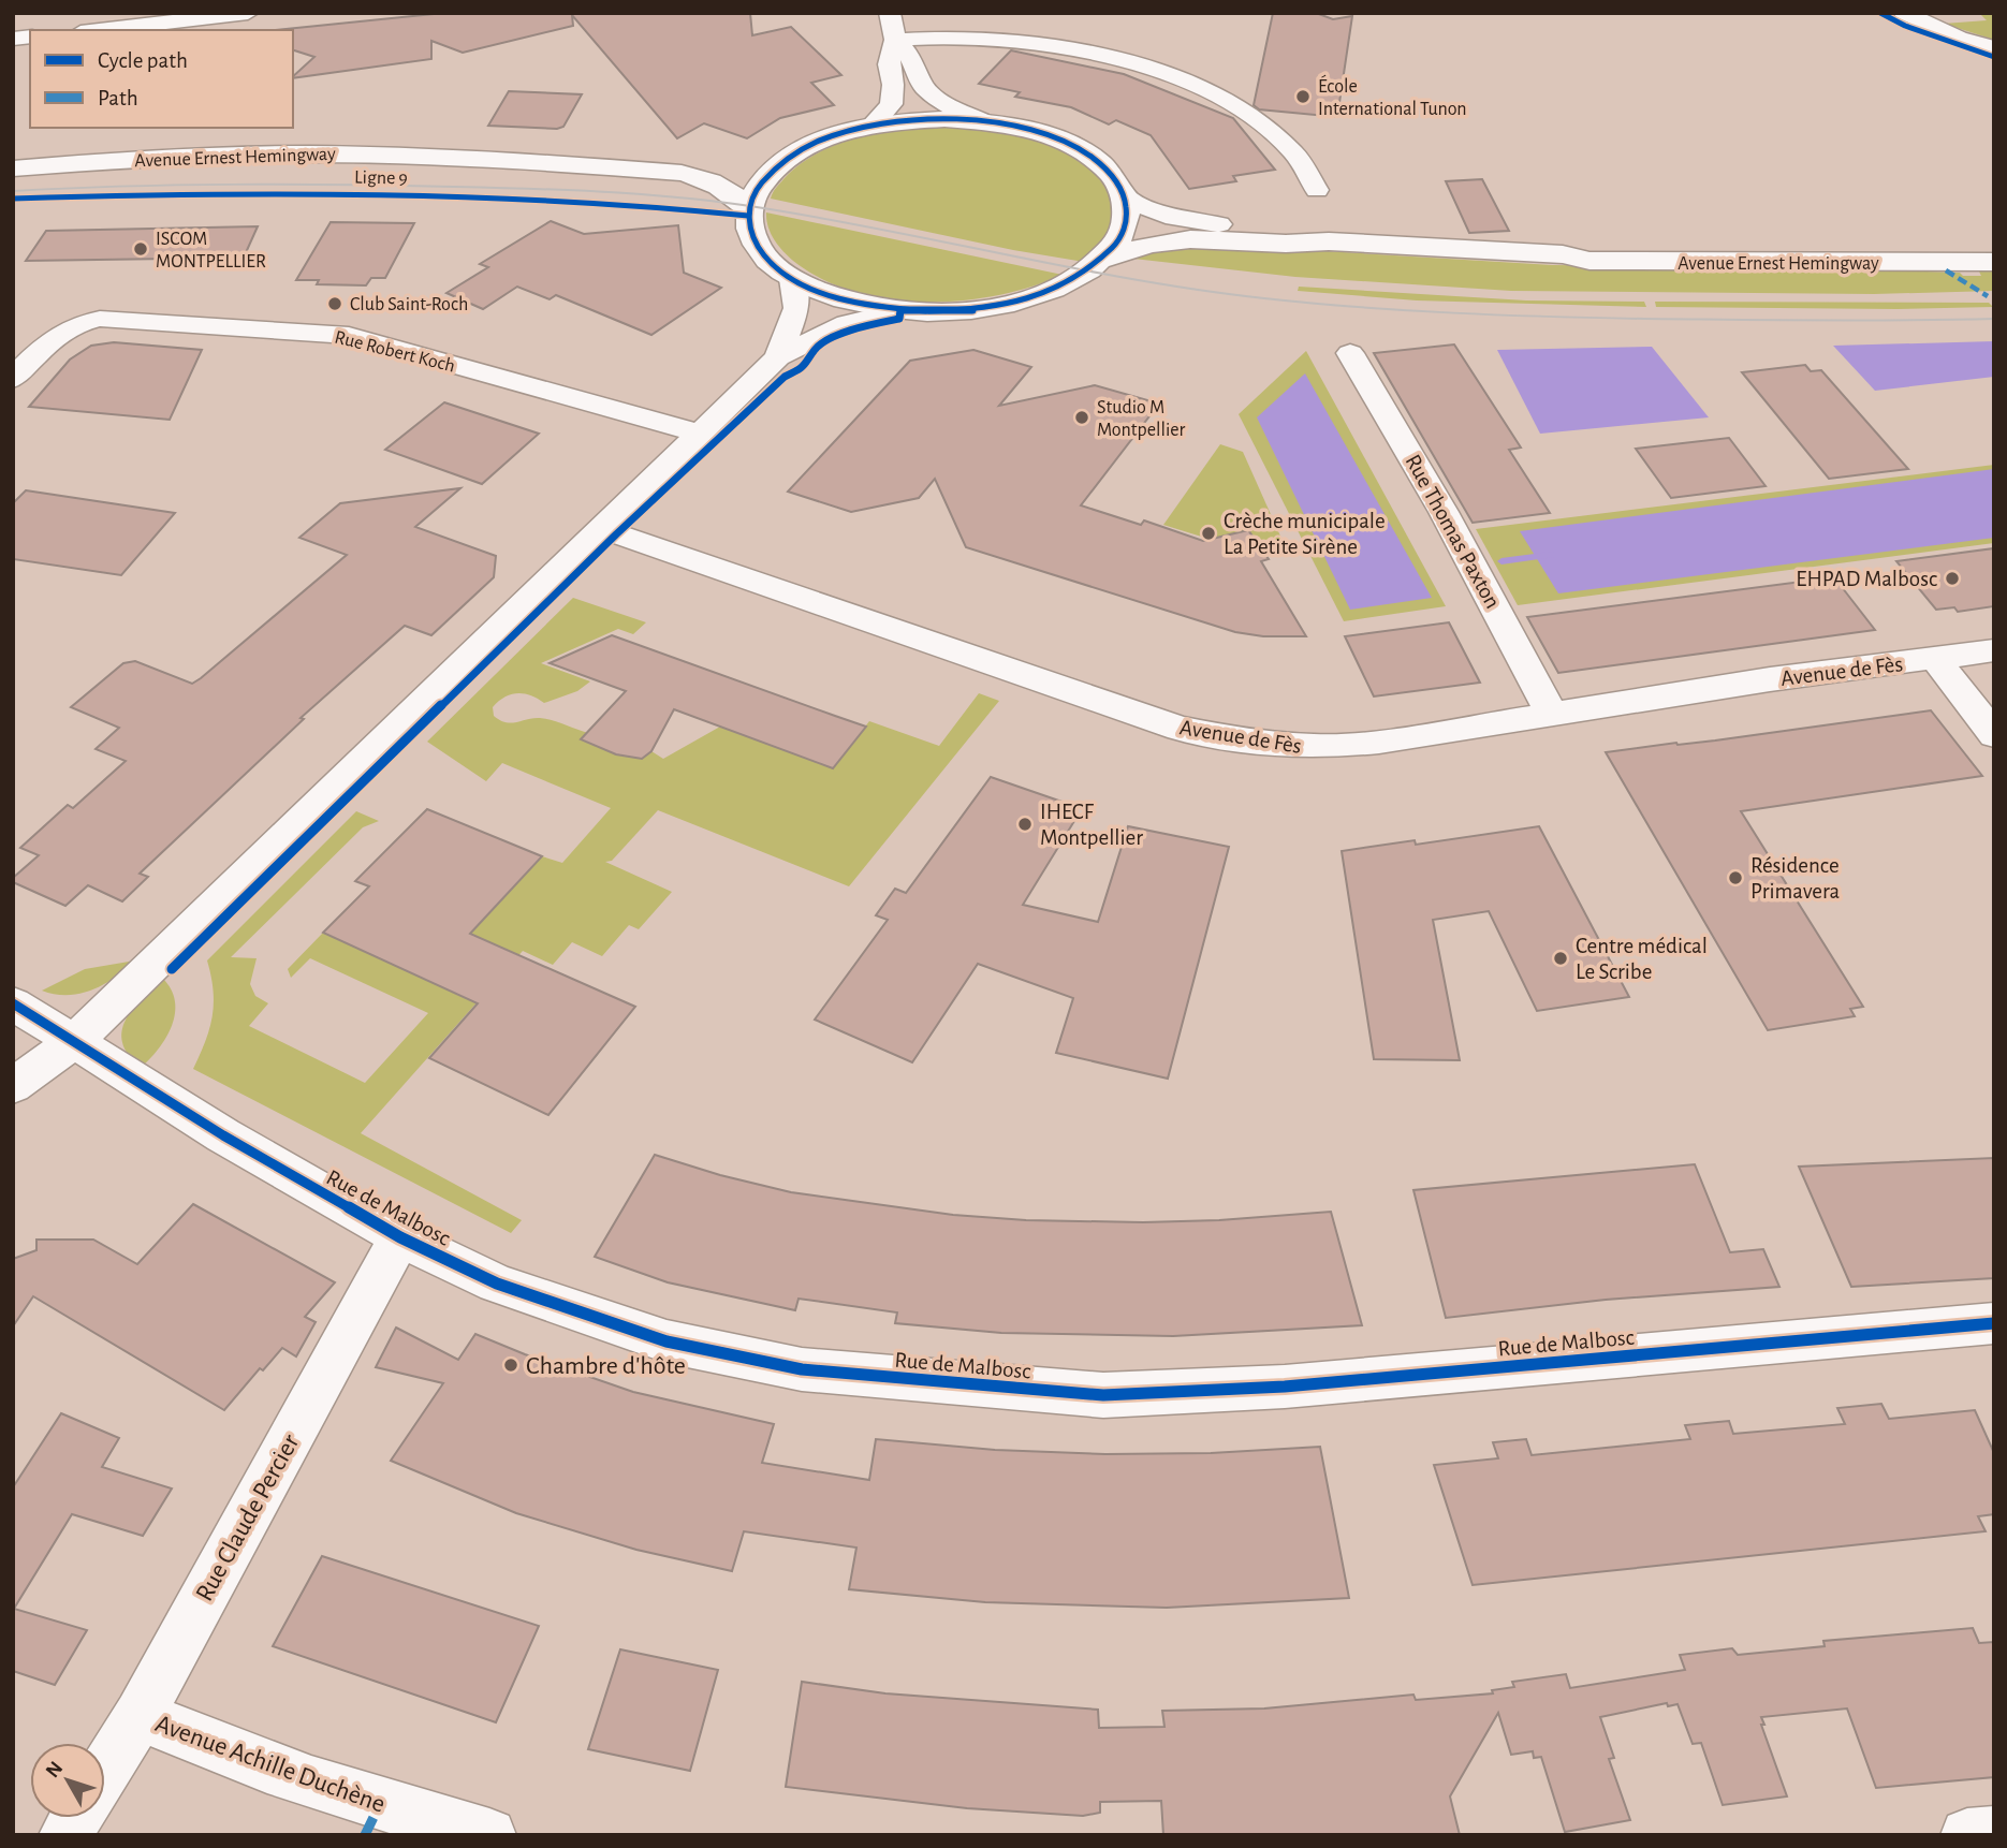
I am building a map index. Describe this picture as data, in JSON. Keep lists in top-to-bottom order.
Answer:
{
  "streets": {
    "main road": ["Avenue Ernest Hemingway"],
    "street": [
      "Rue Robert Koch",
      "Rue Thomas Paxton",
      "Avenue de Fès",
      "Rue de Malbosc",
      "Rue Claude Percier",
      "Avenue Achille Duchène"
    ],
    "cycle path": ["Ligne 9"]
  },
  "crossings": [
    ["Rue Thomas Paxton", "Avenue de Fès"],
    ["Rue de Malbosc", "Rue Claude Percier"],
    ["Rue Claude Percier", "Avenue Achille Duchène"]
  ],
  "places": [
    "École International Tunon",
    "ISCOM MONTPELLIER",
    "Club Saint-Roch",
    "Studio M Montpellier",
    "Crèche municipale La Petite Sirène",
    "EHPAD Malbosc",
    "IHECF Montpellier",
    "Résidence Primavera",
    "Centre médical Le Scribe",
    "Chambre d'hôte"
  ],
  "legend": ["Cycle path", "Path"],
  "north": "top left"
}
